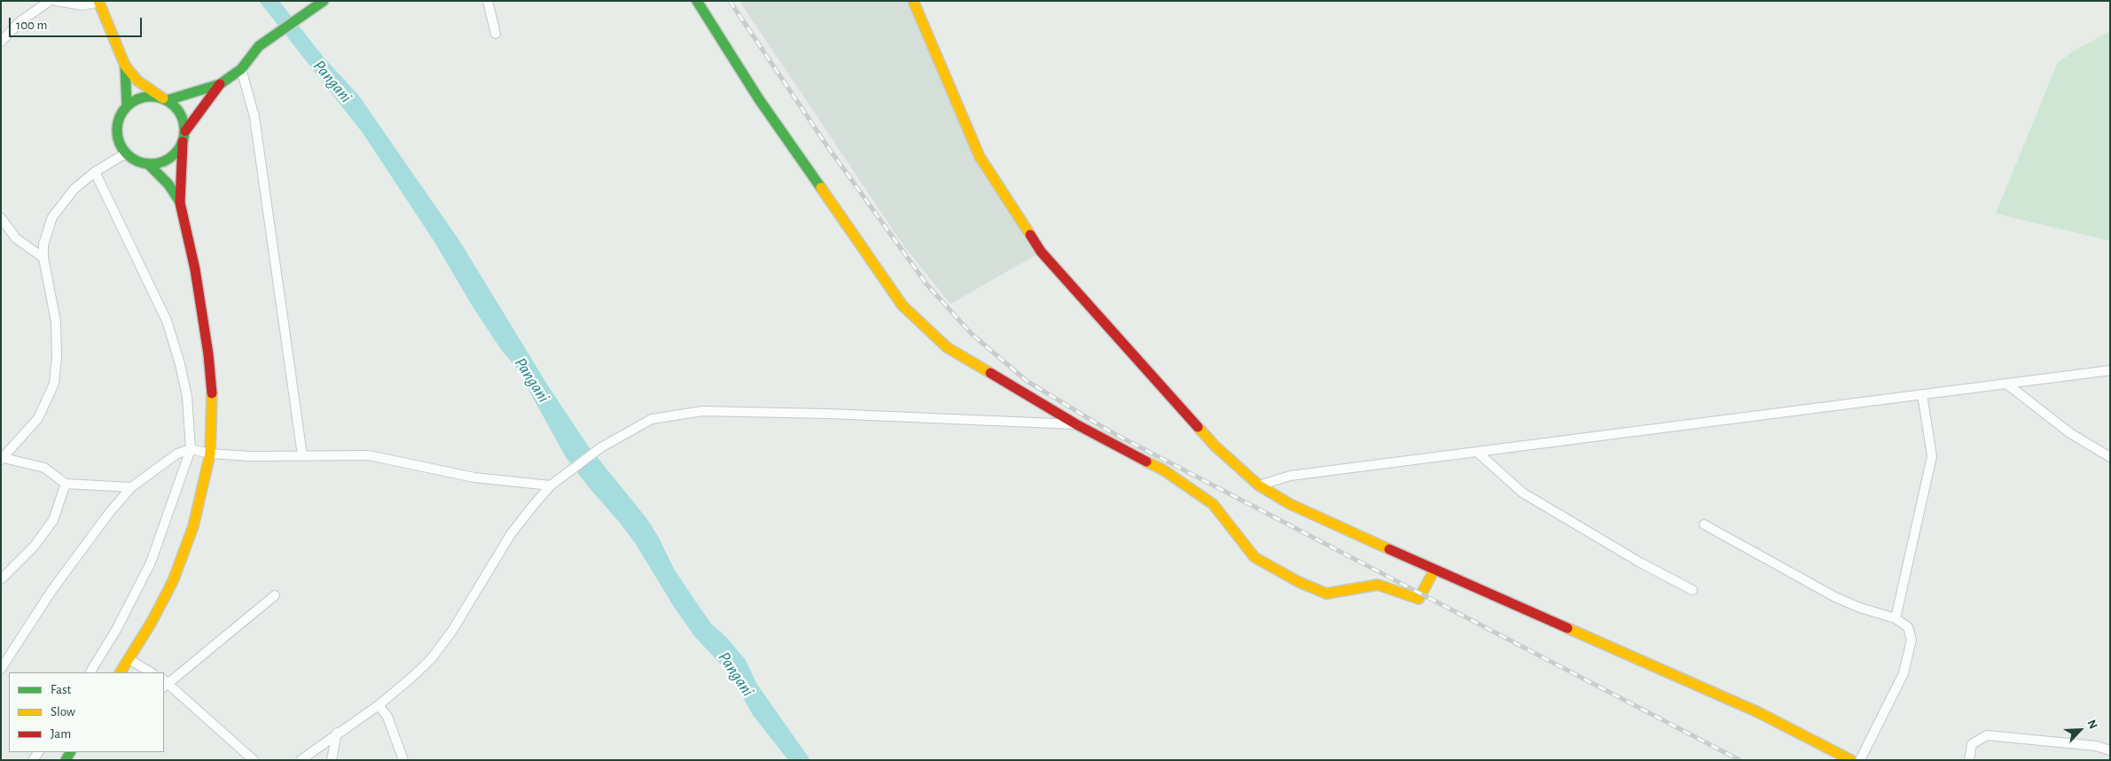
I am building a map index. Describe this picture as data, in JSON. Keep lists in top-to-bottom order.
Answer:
{
  "water": ["Pangani"],
  "legend": ["Fast", "Slow", "Jam"],
  "scale_bar": "100 m",
  "north": "top right"
}
